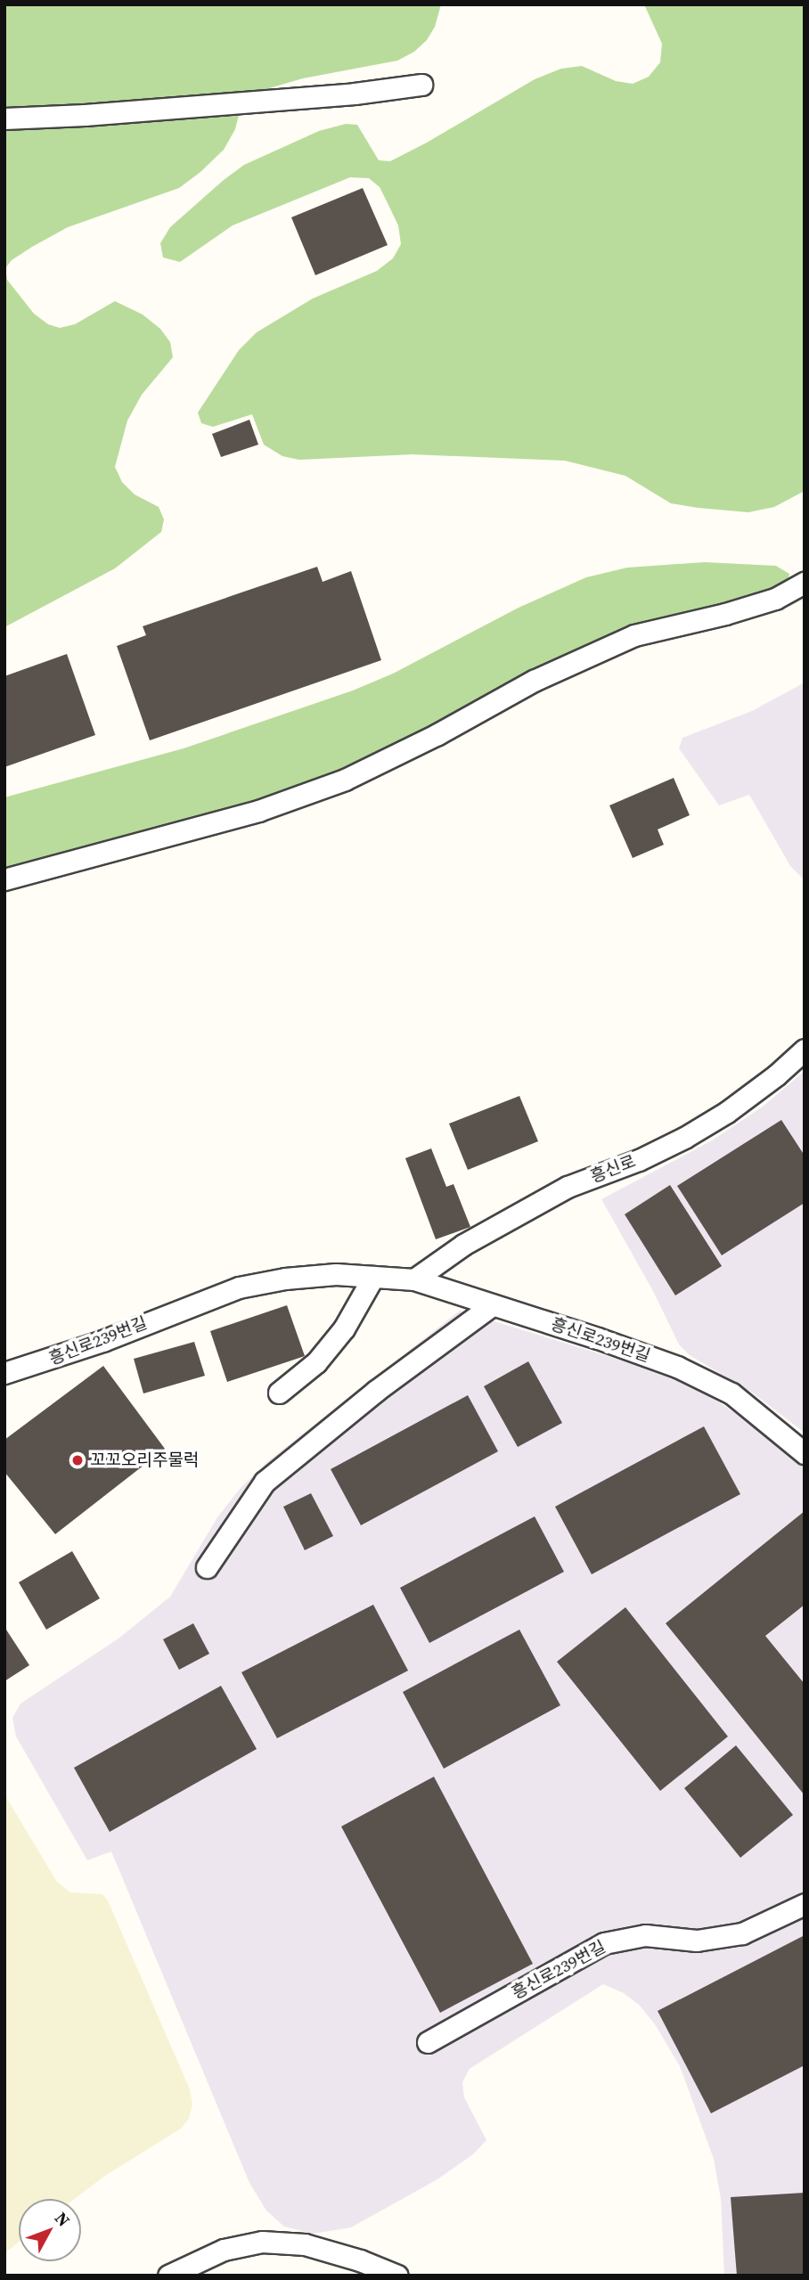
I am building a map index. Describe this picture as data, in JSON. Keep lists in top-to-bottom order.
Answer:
{
  "streets": {
    "lane": ["흥신로", "흥신로239번길"]
  },
  "crossings": [
    ["흥신로", "흥신로239번길"]
  ],
  "places": ["꼬꼬오리주물럭"],
  "north": "top right"
}
